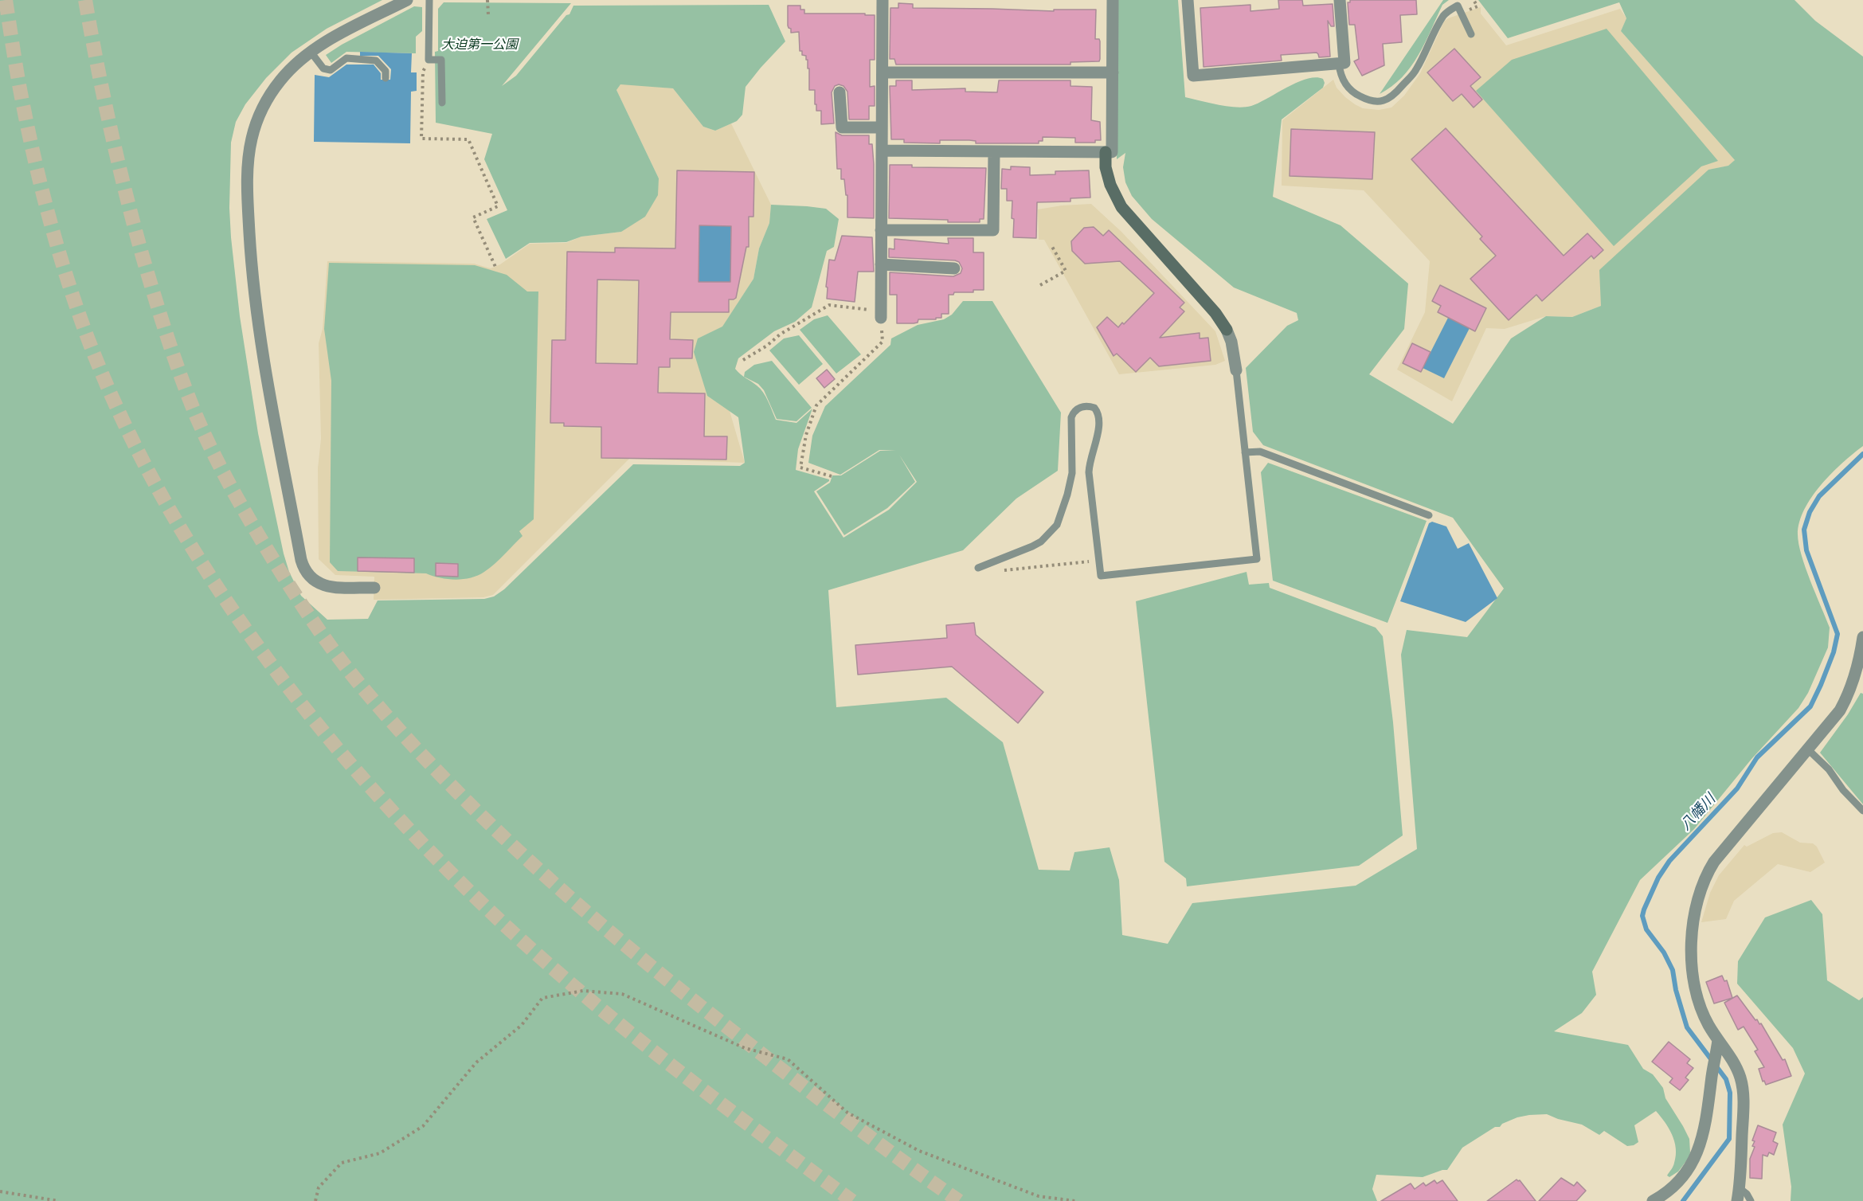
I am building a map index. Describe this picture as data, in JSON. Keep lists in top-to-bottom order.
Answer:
{
  "water": ["八幡川"],
  "parks": ["大迫第一公園"]
}
